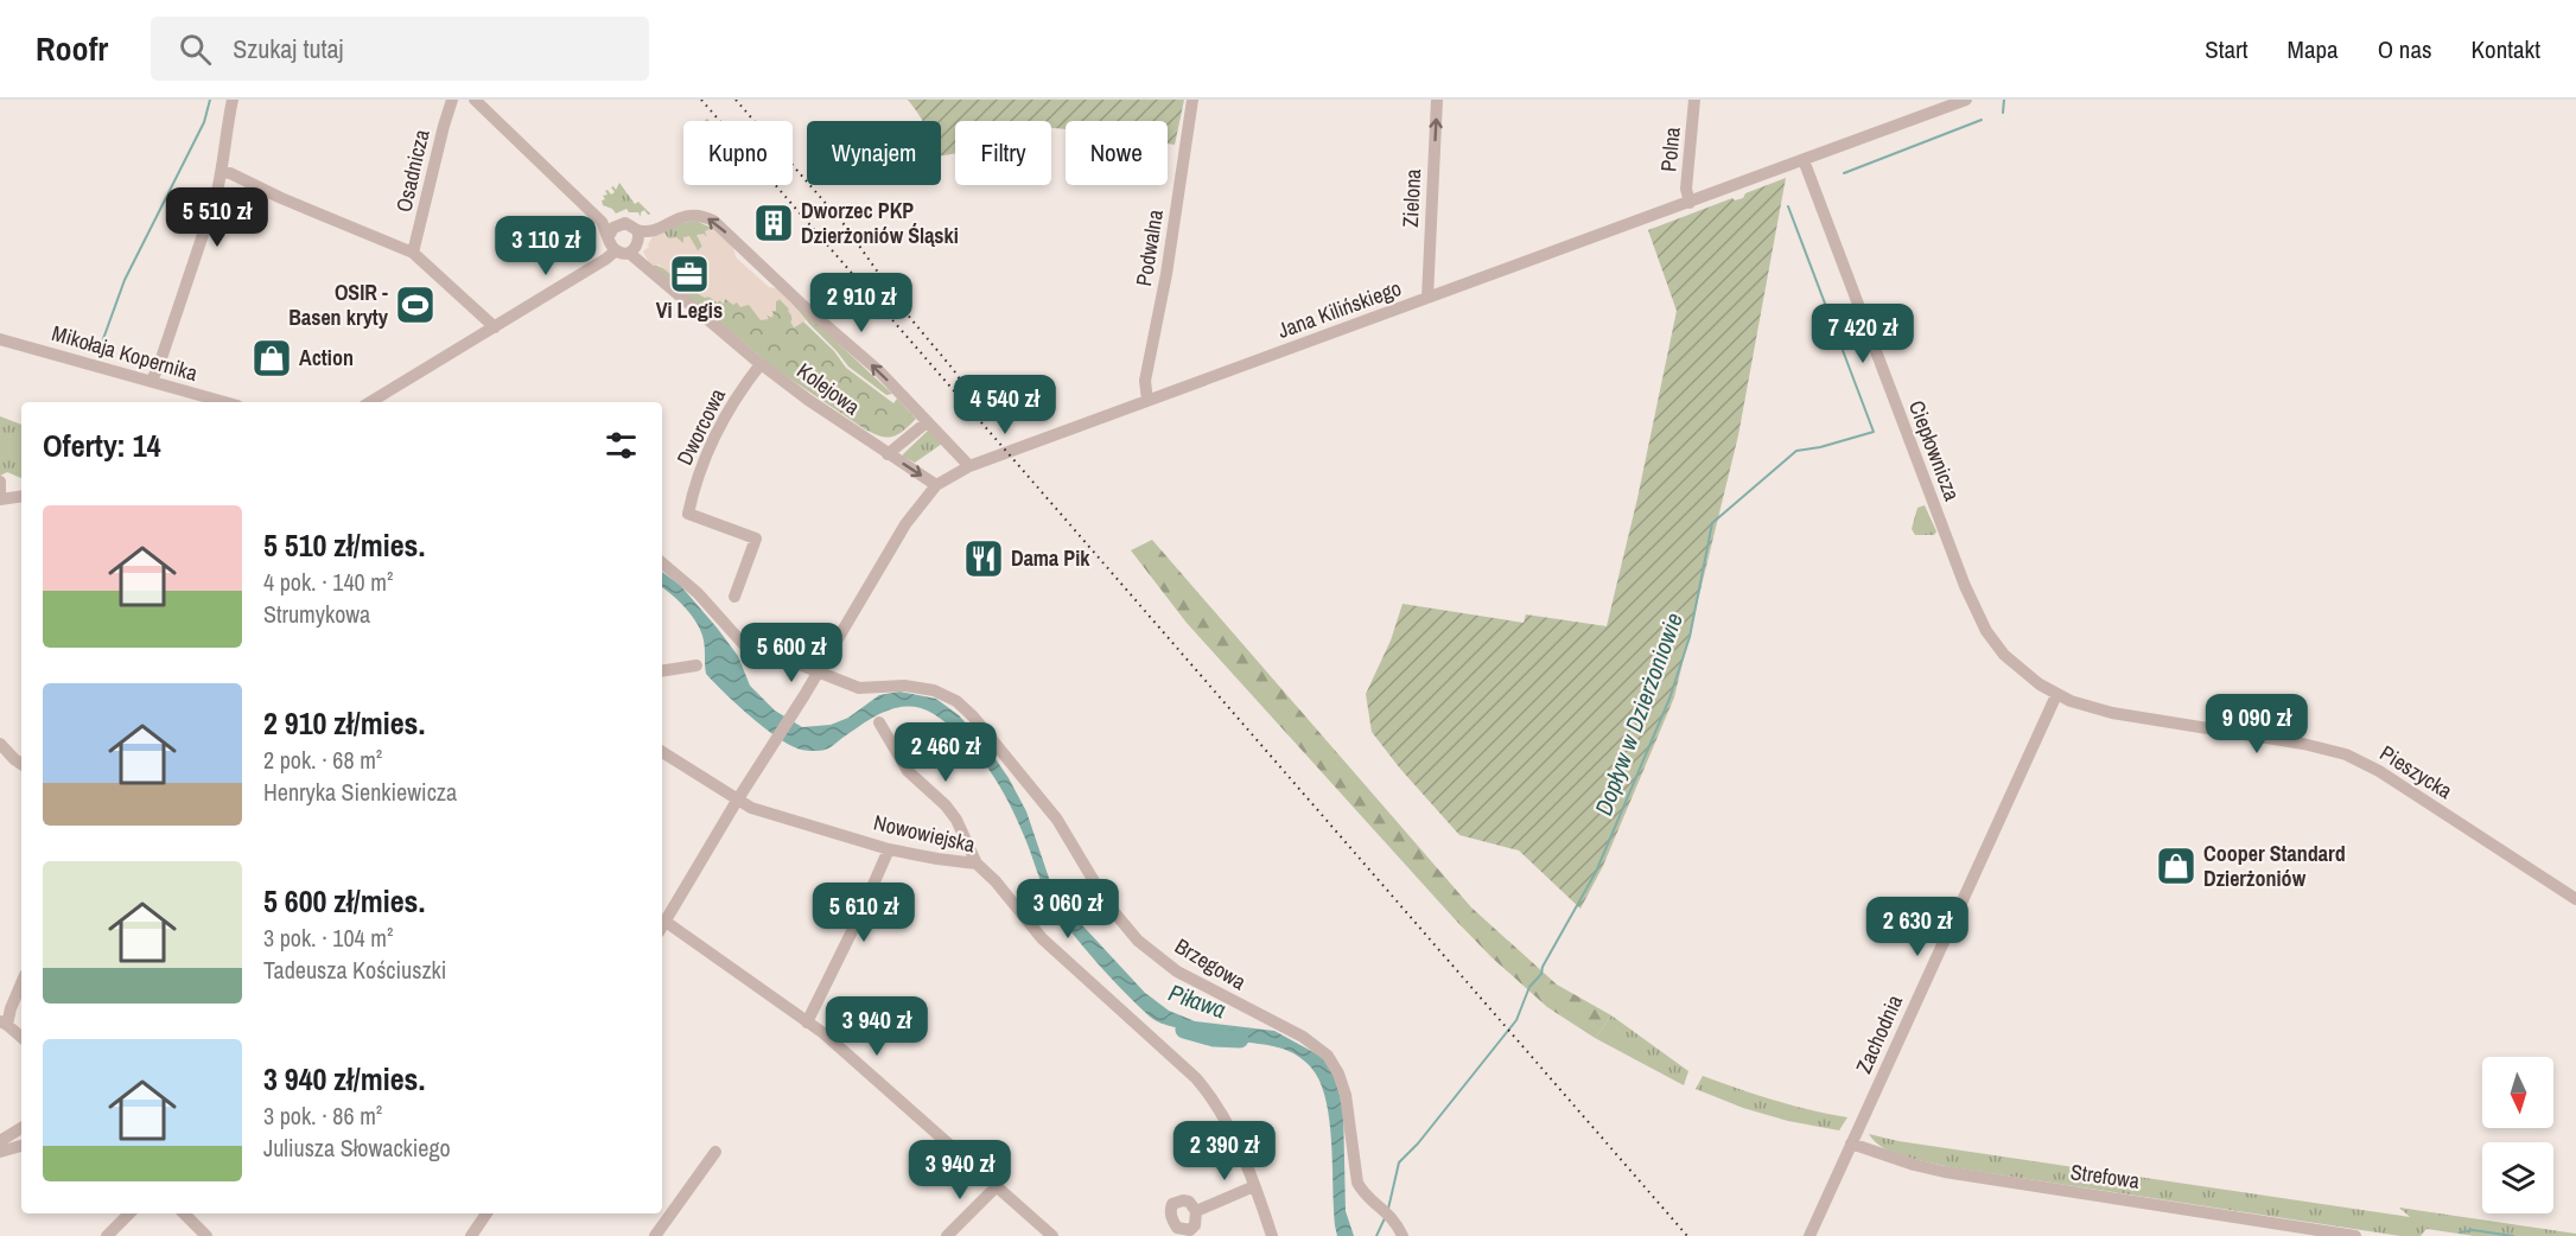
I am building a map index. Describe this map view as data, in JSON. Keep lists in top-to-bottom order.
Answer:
{
  "streets": {
    "street": [
      "Polna",
      "Osadnicza",
      "Zielona",
      "Podwalna",
      "Jana Kilińskiego",
      "Mikołaja Kopernika",
      "Kolejowa",
      "Dworcowa",
      "Ciepłownicza",
      "Pieszycka",
      "Nowowiejska",
      "Brzegowa",
      "Zachodnia",
      "Strefowa"
    ]
  },
  "crossings": [
    ["Polna", "Jana Kilińskiego"],
    ["Zielona", "Jana Kilińskiego"],
    ["Podwalna", "Jana Kilińskiego"],
    ["Jana Kilińskiego", "Kolejowa"],
    ["Jana Kilińskiego", "Ciepłownicza"],
    ["Jana Kilińskiego", "Nowowiejska"],
    ["Jana Kilińskiego", "Brzegowa"],
    ["Kolejowa", "Dworcowa"],
    ["Ciepłownicza", "Pieszycka"],
    ["Pieszycka", "Zachodnia"],
    ["Zachodnia", "Strefowa"]
  ],
  "one_way": ["Zielona"],
  "water": ["Dopływ w Dzierżoniowie", "Piława"],
  "places": {
    "building": ["Dworzec PKP Dzierżoniów Śląski"],
    "office": ["Vi Legis"],
    "sports": ["OSIR - Basen kryty"],
    "shop": ["Action", "Cooper Standard Dzierżoniów"],
    "restaurant": ["Dama Pik"]
  },
  "north": "bottom",
  "page": {
    "header": "Roofr",
    "search": "Szukaj tutaj",
    "nav": [
      "Start",
      "Mapa",
      "O nas",
      "Kontakt"
    ],
    "chip": [
      "Kupno",
      "Wynajem",
      "Filtry",
      "Nowe"
    ],
    "price": [
      "5 510 zł",
      "3 110 zł",
      "2 910 zł",
      "7 420 zł",
      "4 540 zł",
      "5 600 zł",
      "9 090 zł",
      "2 460 zł",
      "3 060 zł",
      "5 610 zł",
      "2 630 zł",
      "3 940 zł",
      "2 390 zł",
      "3 940 zł"
    ],
    "heading": "Oferty: 14",
    "list": [
      {
        "name": "5 510 zł/mies.",
        "note": "4 pok. · 140 m² · Strumykowa"
      },
      {
        "name": "2 910 zł/mies.",
        "note": "2 pok. · 68 m² · Henryka Sienkiewicza"
      },
      {
        "name": "5 600 zł/mies.",
        "note": "3 pok. · 104 m² · Tadeusza Kościuszki"
      },
      {
        "name": "3 940 zł/mies.",
        "note": "3 pok. · 86 m² · Juliusza Słowackiego"
      }
    ]
  }
}
